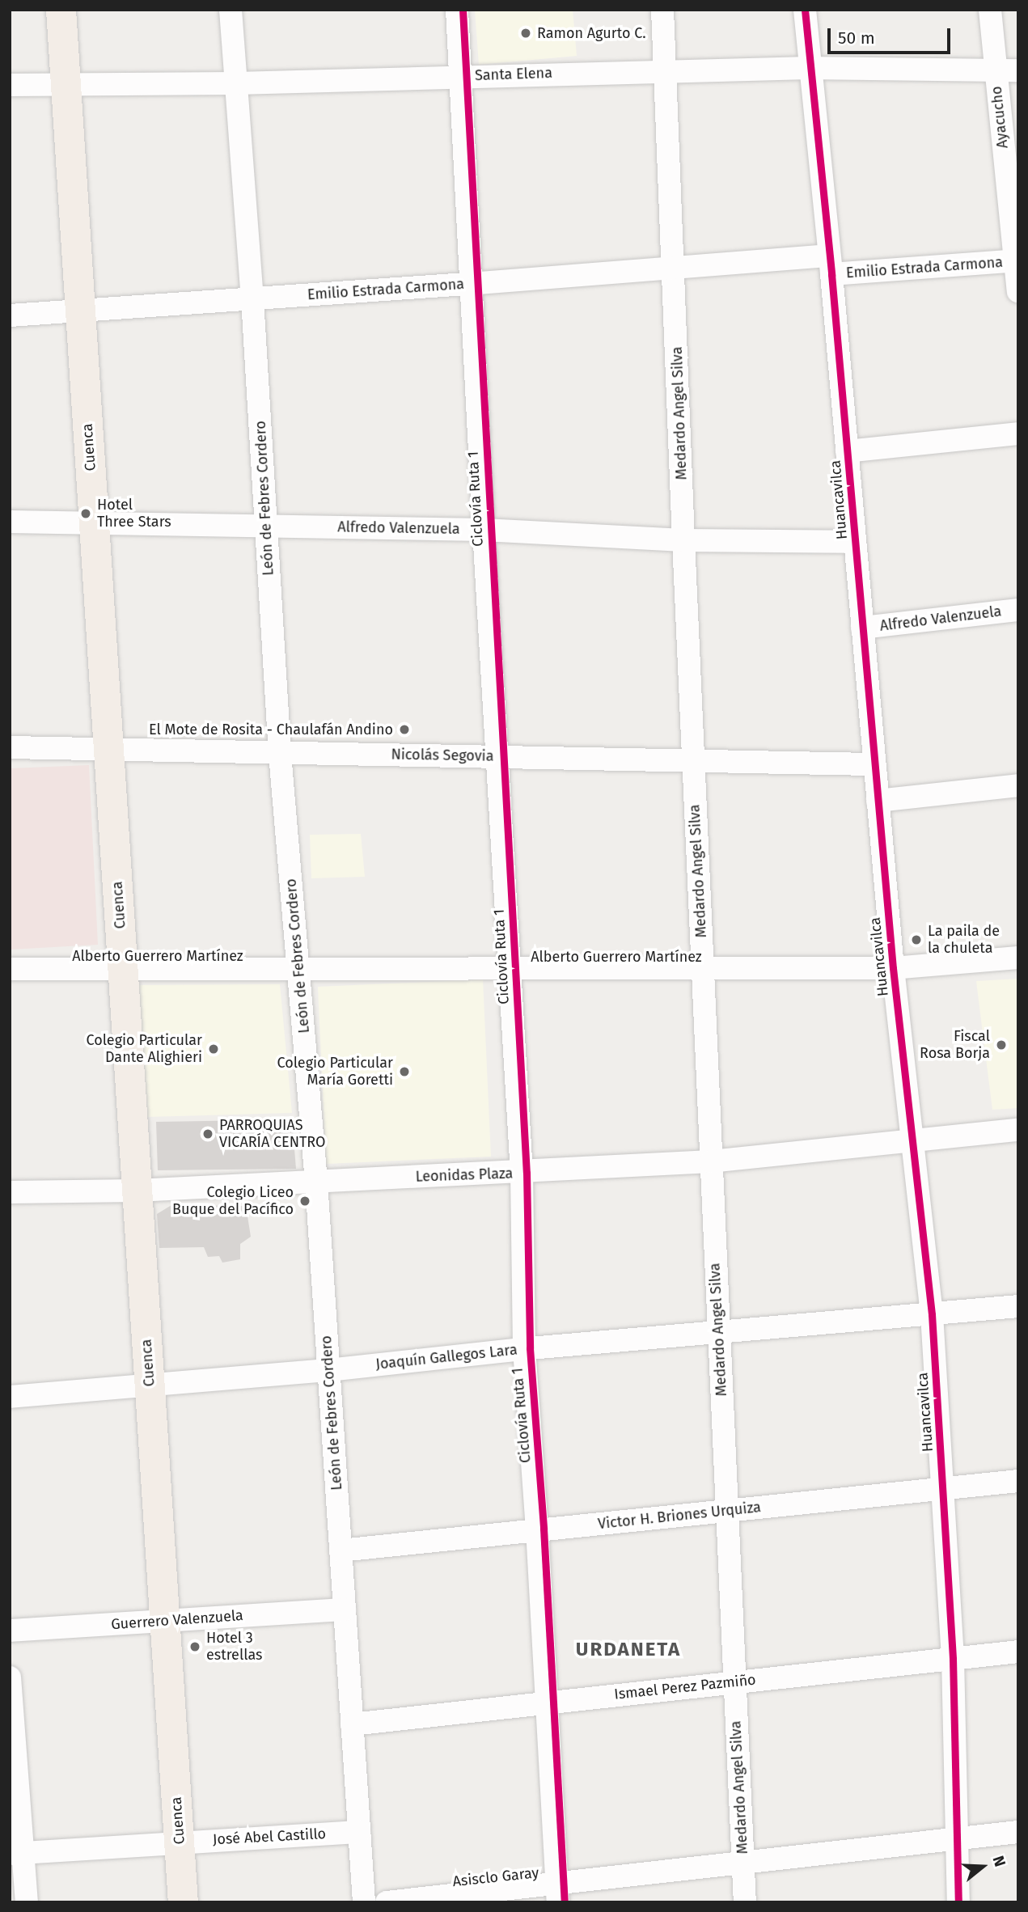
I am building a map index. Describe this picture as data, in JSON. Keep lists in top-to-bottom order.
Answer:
{
  "streets": {
    "main road": ["Cuenca"],
    "street": [
      "Santa Elena",
      "Ayacucho",
      "Emilio Estrada Carmona",
      "Medardo Angel Silva",
      "León de Febres Cordero",
      "Huancavilca",
      "Alfredo Valenzuela",
      "Nicolás Segovia",
      "Alberto Guerrero Martínez",
      "Leonidas Plaza",
      "Joaquín Gallegos Lara",
      "Victor H. Briones Urquiza",
      "Guerrero Valenzuela",
      "Ismael Perez Pazmiño",
      "José Abel Castillo",
      "Asisclo Garay"
    ],
    "cycle path": ["Ciclovía Ruta 1"]
  },
  "crossings": [
    ["Santa Elena", "Ayacucho"],
    ["Santa Elena", "Medardo Angel Silva"],
    ["Santa Elena", "Cuenca"],
    ["Santa Elena", "León de Febres Cordero"],
    ["Santa Elena", "Huancavilca"],
    ["Ayacucho", "Emilio Estrada Carmona"],
    ["Emilio Estrada Carmona", "Medardo Angel Silva"],
    ["Emilio Estrada Carmona", "Cuenca"],
    ["Emilio Estrada Carmona", "León de Febres Cordero"],
    ["Emilio Estrada Carmona", "Huancavilca"],
    ["Medardo Angel Silva", "Alfredo Valenzuela"],
    ["Medardo Angel Silva", "Nicolás Segovia"],
    ["Medardo Angel Silva", "Alberto Guerrero Martínez"],
    ["Medardo Angel Silva", "Leonidas Plaza"],
    ["Medardo Angel Silva", "Joaquín Gallegos Lara"],
    ["Medardo Angel Silva", "Victor H. Briones Urquiza"],
    ["Medardo Angel Silva", "Ismael Perez Pazmiño"],
    ["Medardo Angel Silva", "Asisclo Garay"],
    ["Cuenca", "Alfredo Valenzuela"],
    ["Cuenca", "Nicolás Segovia"],
    ["Cuenca", "Alberto Guerrero Martínez"],
    ["Cuenca", "Leonidas Plaza"],
    ["Cuenca", "Joaquín Gallegos Lara"],
    ["Cuenca", "Guerrero Valenzuela"],
    ["Cuenca", "José Abel Castillo"],
    ["León de Febres Cordero", "Alfredo Valenzuela"],
    ["León de Febres Cordero", "Nicolás Segovia"],
    ["León de Febres Cordero", "Alberto Guerrero Martínez"],
    ["León de Febres Cordero", "Leonidas Plaza"],
    ["León de Febres Cordero", "Joaquín Gallegos Lara"],
    ["León de Febres Cordero", "Victor H. Briones Urquiza"],
    ["León de Febres Cordero", "Guerrero Valenzuela"],
    ["León de Febres Cordero", "Ismael Perez Pazmiño"],
    ["León de Febres Cordero", "José Abel Castillo"],
    ["Huancavilca", "Alfredo Valenzuela"],
    ["Huancavilca", "Nicolás Segovia"],
    ["Huancavilca", "Alberto Guerrero Martínez"],
    ["Huancavilca", "Leonidas Plaza"],
    ["Huancavilca", "Joaquín Gallegos Lara"],
    ["Huancavilca", "Victor H. Briones Urquiza"],
    ["Huancavilca", "Ismael Perez Pazmiño"],
    ["Huancavilca", "Asisclo Garay"]
  ],
  "districts": ["URDANETA"],
  "places": [
    "Ramon Agurto C.",
    "Hotel Three Stars",
    "El Mote de Rosita - Chaulafán Andino",
    "La paila de la chuleta",
    "Fiscal Rosa Borja",
    "Colegio Particular Dante Alighieri",
    "Colegio Particular María Goretti",
    "PARROQUIAS VICARÍA CENTRO",
    "Colegio Liceo Buque del Pacífico",
    "Hotel 3 estrellas"
  ],
  "scale_bar": "50 m",
  "north": "right"
}
